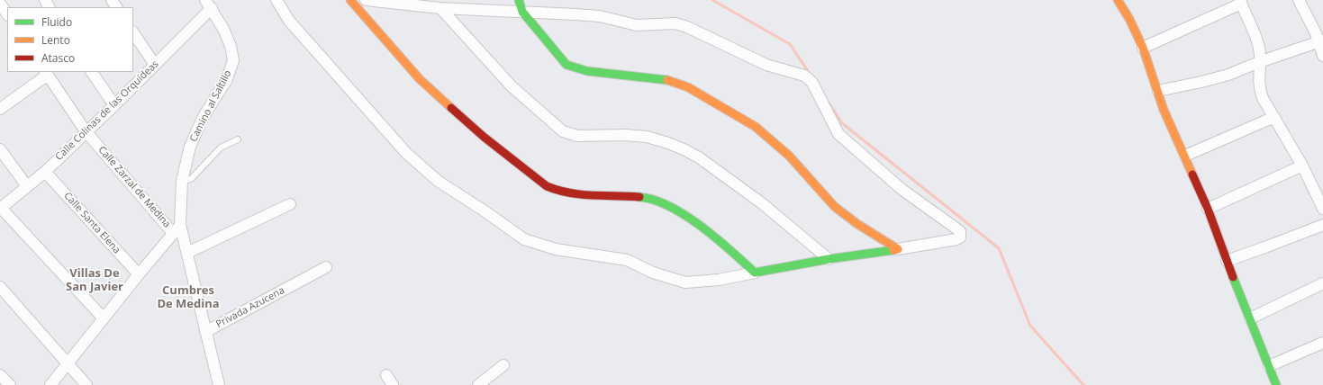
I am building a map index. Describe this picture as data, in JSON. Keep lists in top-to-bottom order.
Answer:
{
  "streets": {
    "street": [
      "Camino al Saltillo",
      "Calle Colinas de las Orquídeas",
      "Calle Zarzal de Medina",
      "Calle Santa Elena",
      "Privada Azucena"
    ]
  },
  "crossings": [
    ["Camino al Saltillo", "Calle Colinas de las Orquídeas"],
    ["Camino al Saltillo", "Privada Azucena"],
    ["Calle Colinas de las Orquídeas", "Calle Zarzal de Medina"],
    ["Calle Colinas de las Orquídeas", "Calle Santa Elena"]
  ],
  "districts": ["Villas De San Javier", "Cumbres De Medina"],
  "legend": ["Fluido", "Lento", "Atasco"]
}
